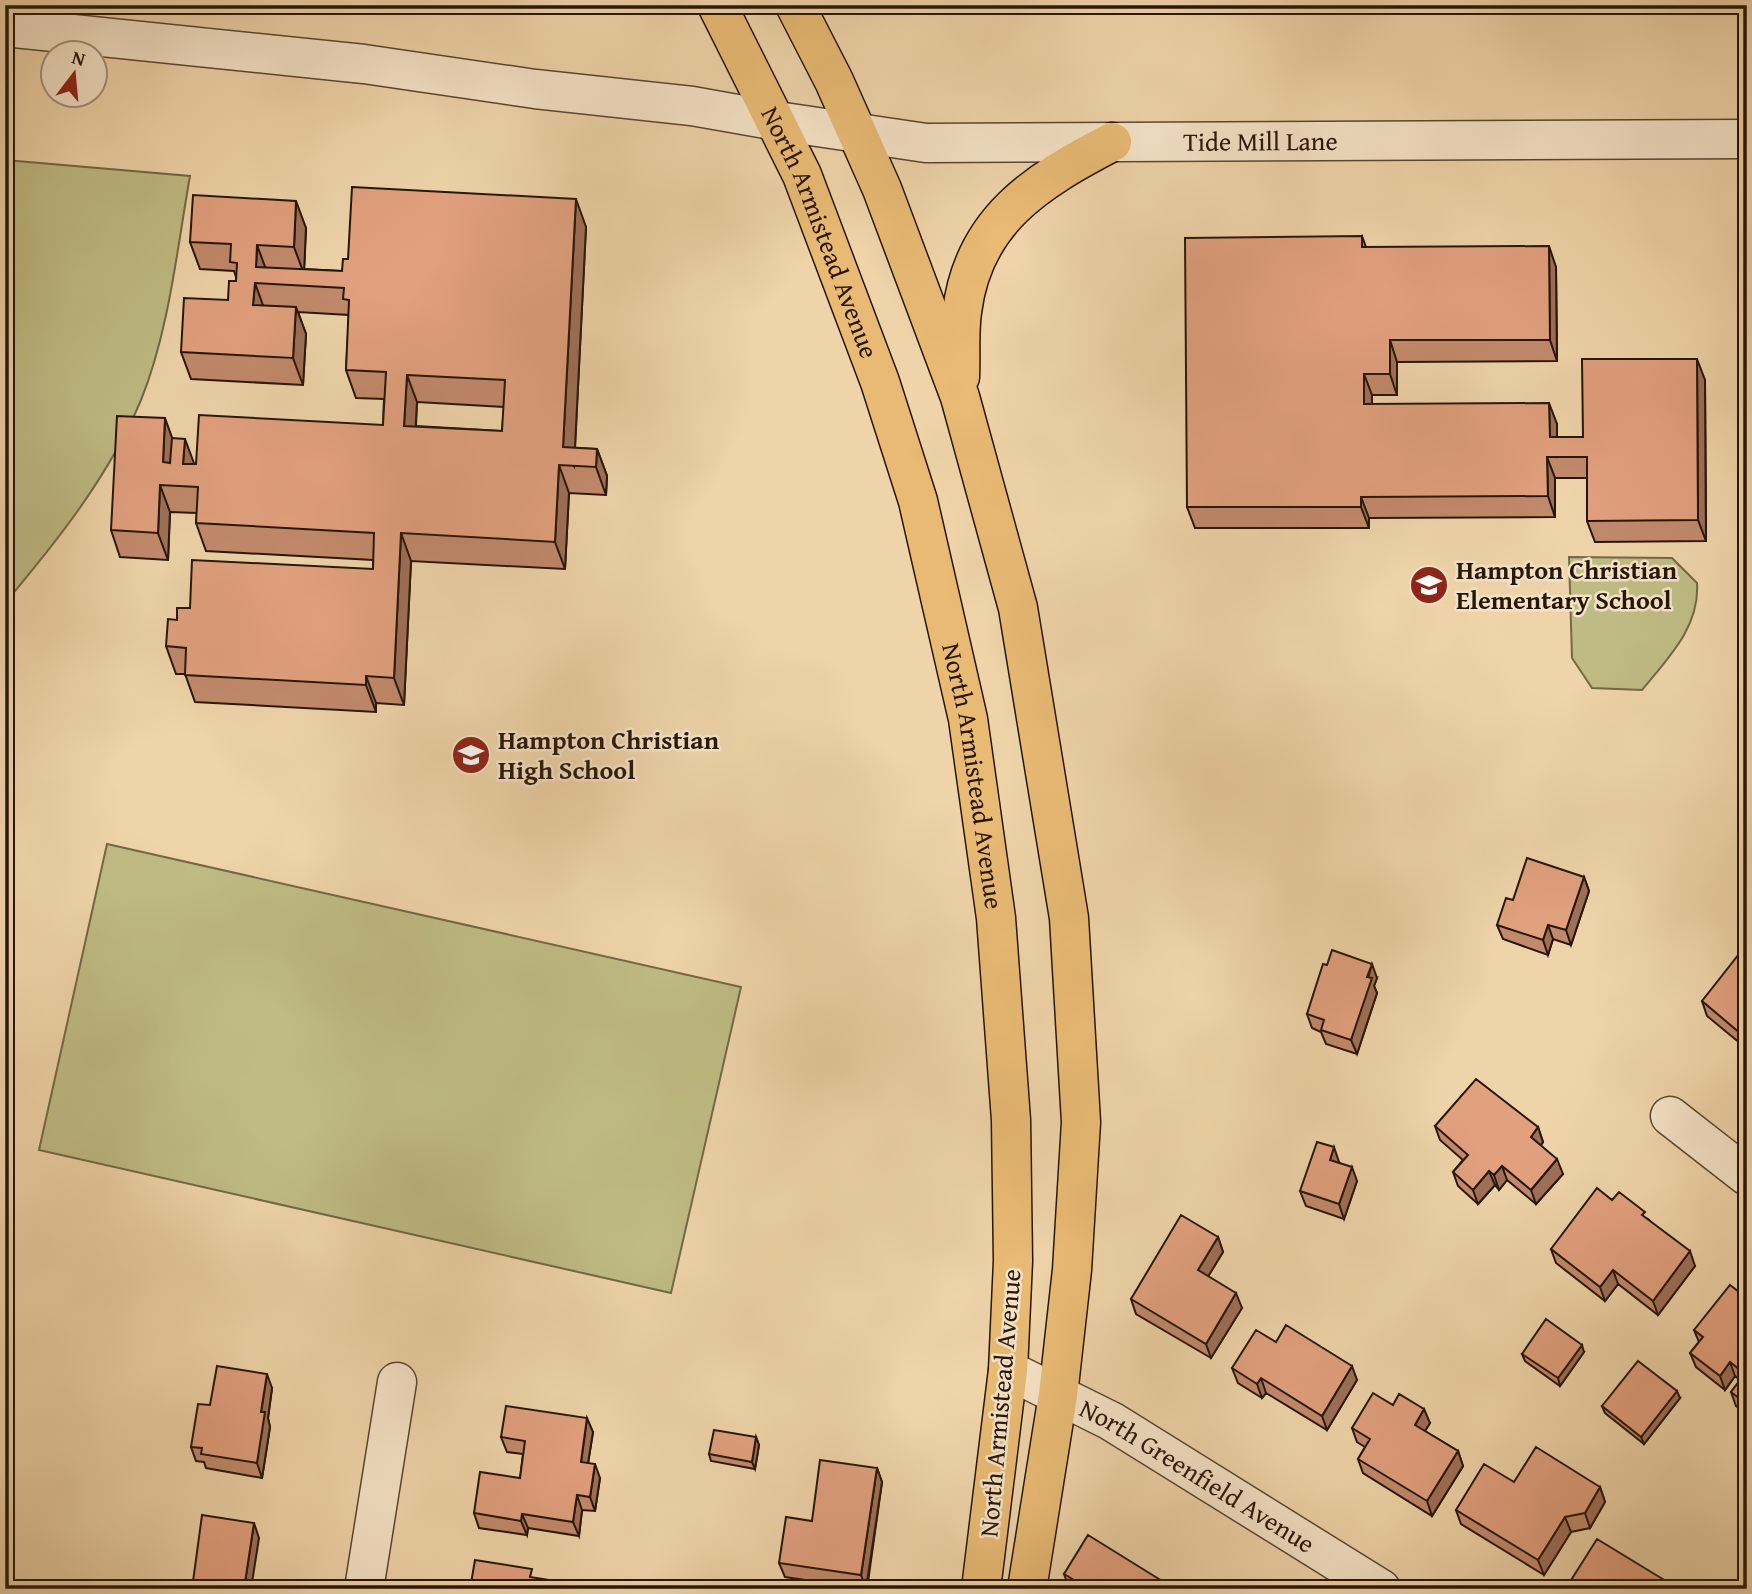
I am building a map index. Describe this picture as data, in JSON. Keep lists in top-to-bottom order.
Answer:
{
  "streets": {
    "main road": ["North Armistead Avenue"],
    "street": ["Tide Mill Lane", "North Greenfield Avenue"]
  },
  "crossings": [
    ["Tide Mill Lane", "North Armistead Avenue"],
    ["North Armistead Avenue", "North Greenfield Avenue"]
  ],
  "places": {
    "school or university": ["Hampton Christian Elementary School", "Hampton Christian High School"]
  },
  "north": "top"
}
